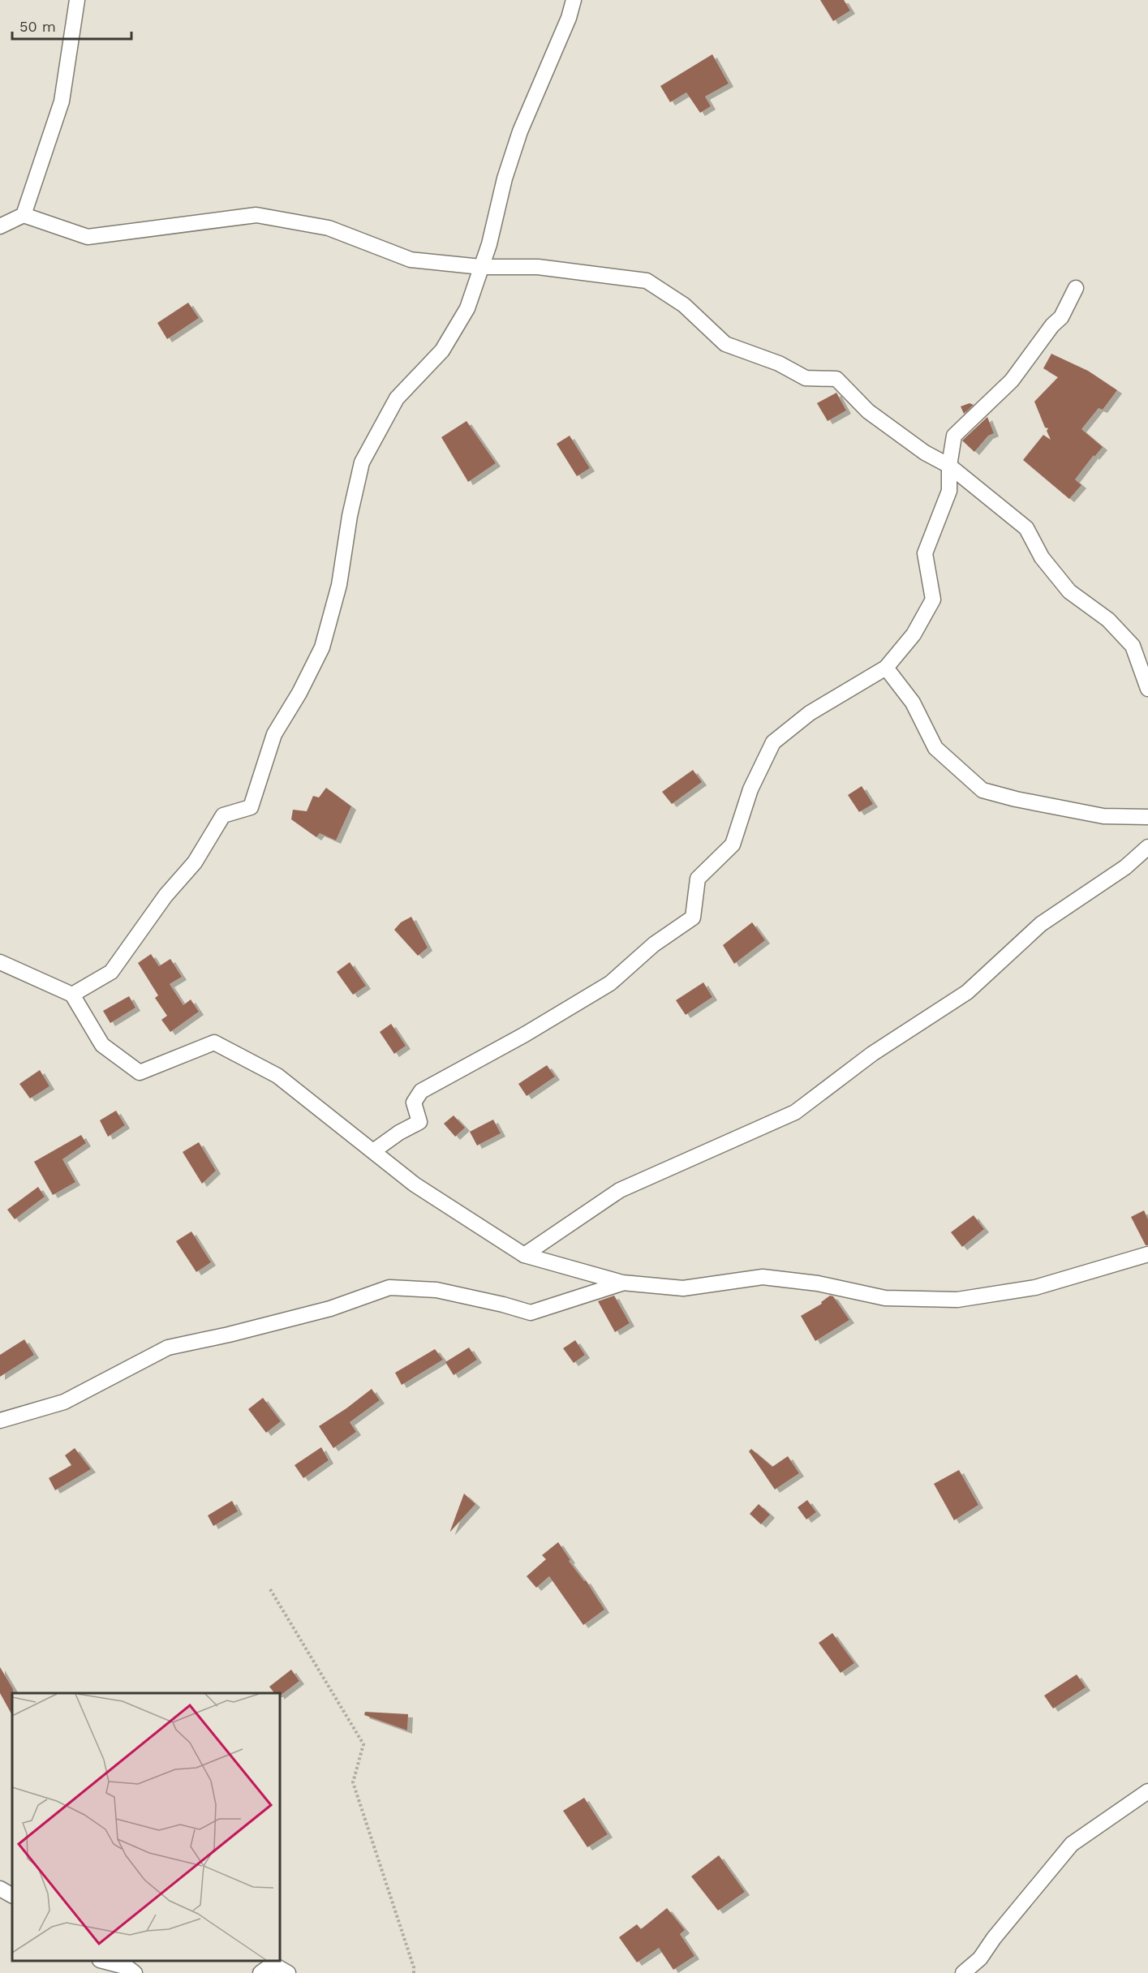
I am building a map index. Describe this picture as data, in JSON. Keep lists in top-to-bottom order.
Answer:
{
  "scale_bar": "50 m"
}
